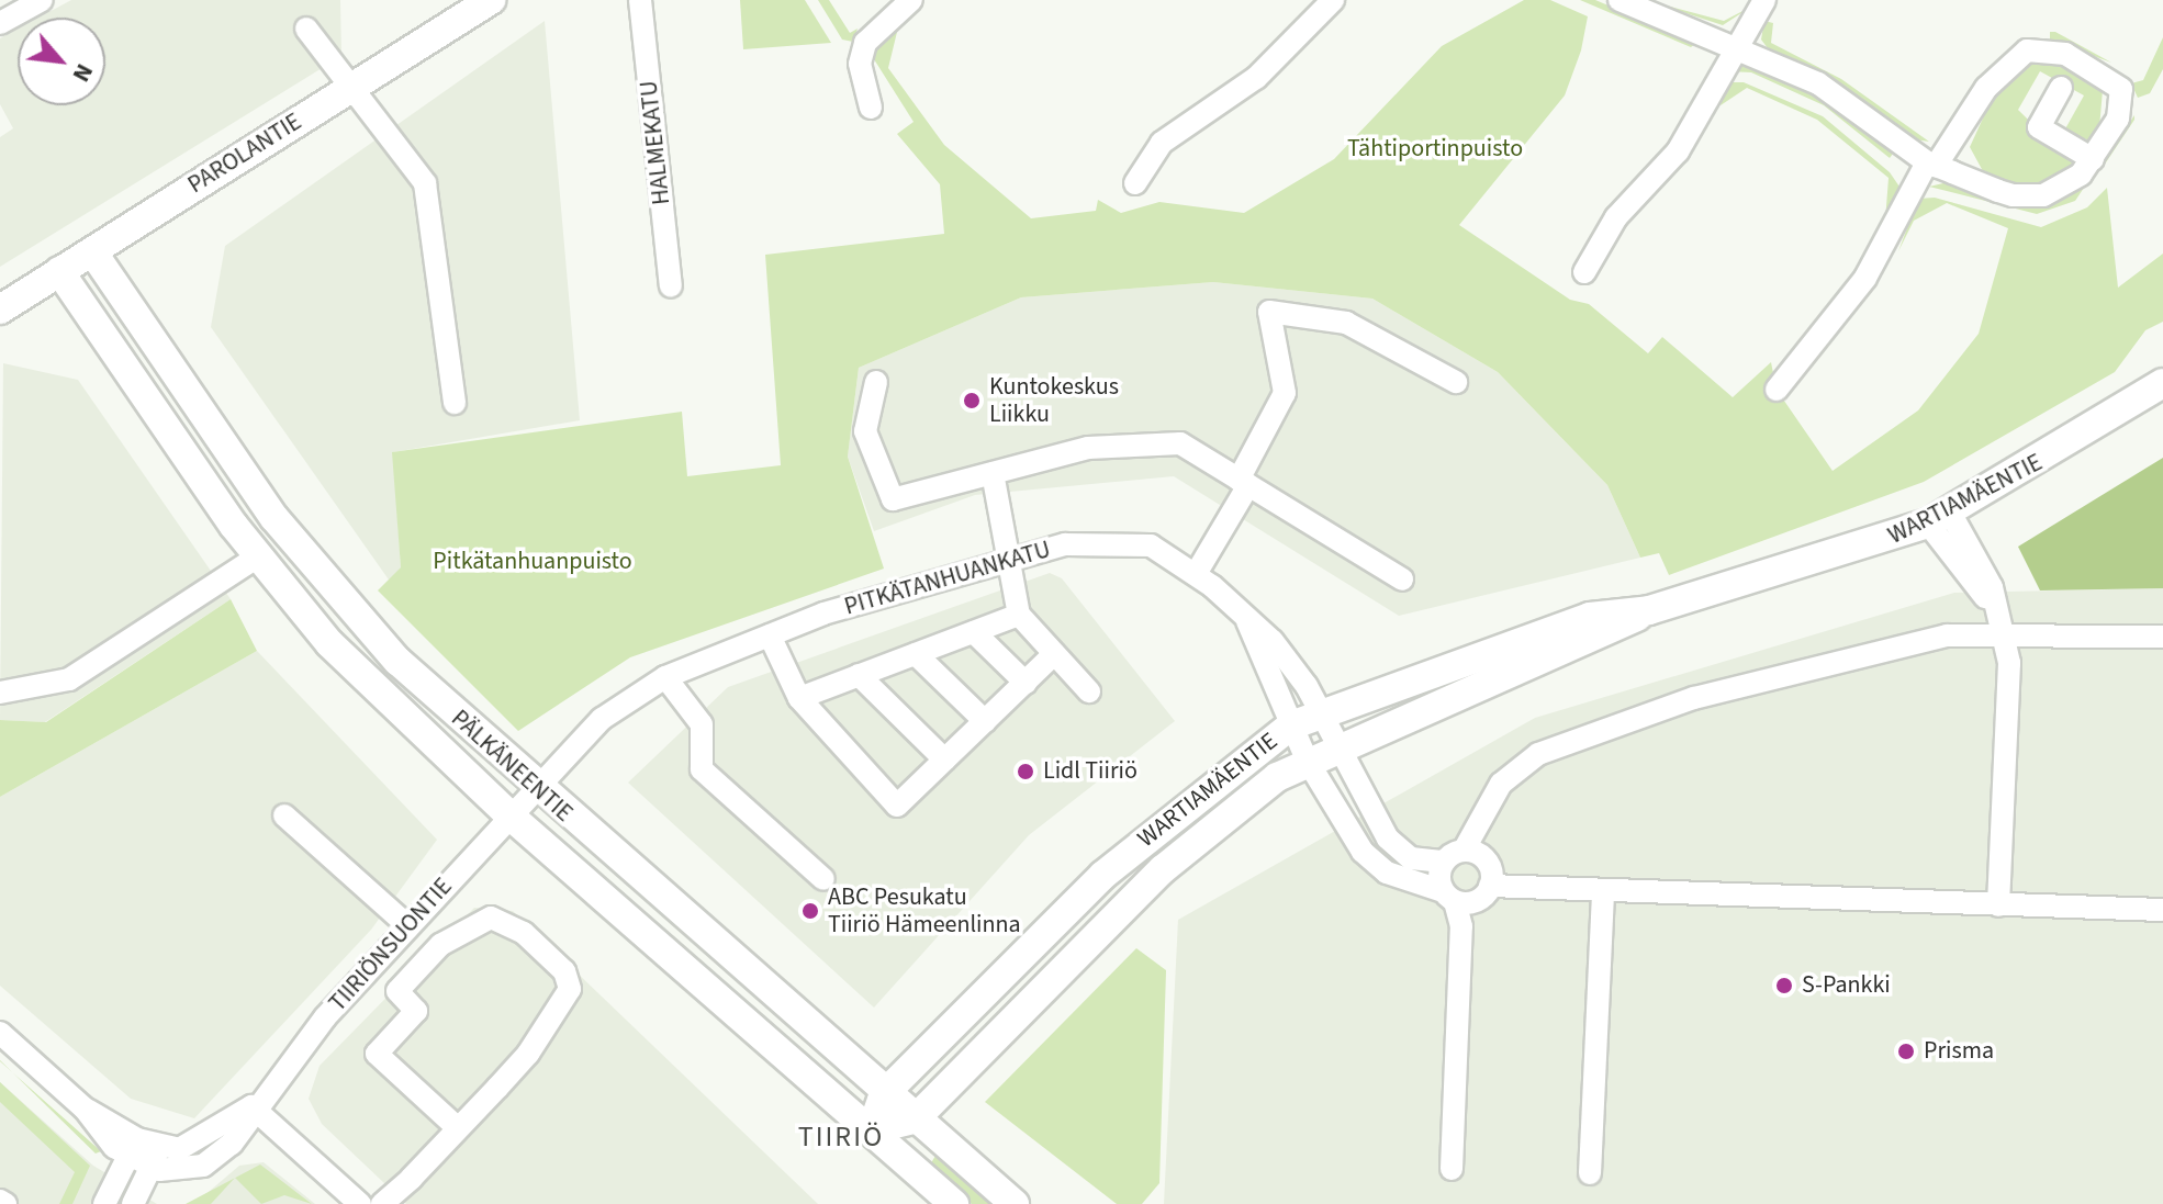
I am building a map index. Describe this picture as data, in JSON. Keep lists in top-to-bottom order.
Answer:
{
  "streets": {
    "main road": ["PAROLANTIE", "WARTIAMÄENTIE", "PÄLKÄNEENTIE"],
    "street": ["HALMEKATU", "PITKÄTANHUANKATU", "TIIRIÖNSUONTIE"]
  },
  "crossings": [
    ["PAROLANTIE", "PÄLKÄNEENTIE"],
    ["WARTIAMÄENTIE", "PITKÄTANHUANKATU"],
    ["WARTIAMÄENTIE", "PÄLKÄNEENTIE"],
    ["PITKÄTANHUANKATU", "PÄLKÄNEENTIE"],
    ["PITKÄTANHUANKATU", "TIIRIÖNSUONTIE"],
    ["PÄLKÄNEENTIE", "TIIRIÖNSUONTIE"]
  ],
  "districts": ["TIIRIÖ"],
  "parks": ["Tähtiportinpuisto", "Pitkätanhuanpuisto"],
  "places": [
    "Kuntokeskus Liikku",
    "Lidl Tiiriö",
    "ABC Pesukatu Tiiriö Hämeenlinna",
    "S-Pankki",
    "Prisma"
  ],
  "north": "bottom right"
}
